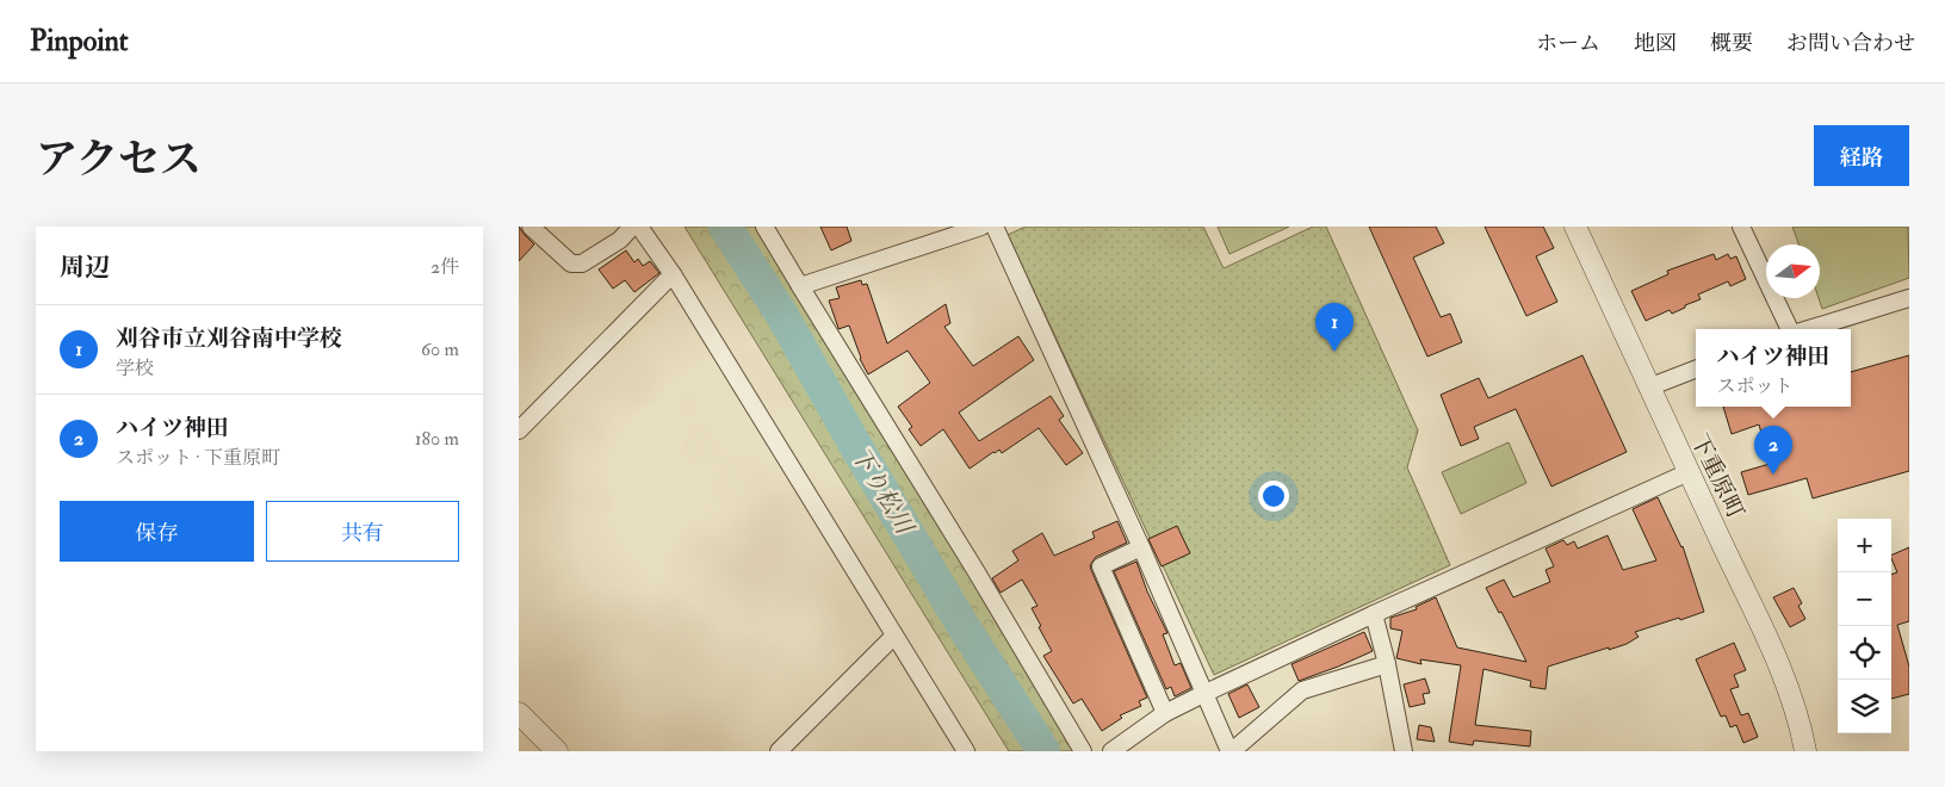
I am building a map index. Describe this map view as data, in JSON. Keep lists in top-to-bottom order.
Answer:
{
  "streets": {
    "street": ["下重原町"]
  },
  "water": ["下り松川"],
  "north": "right",
  "page": {
    "header": "Pinpoint",
    "nav": [
      "ホーム",
      "地図",
      "概要",
      "お問い合わせ"
    ],
    "title": "アクセス",
    "buttons": [
      "経路",
      ["保存", "共有"]
    ],
    "heading": ["周辺", "2件"],
    "pins": ["1", "2"],
    "list": [
      {
        "mark": "1",
        "name": "刈谷市立刈谷南中学校",
        "note": "学校",
        "value": "60 m"
      },
      {
        "mark": "2",
        "name": "ハイツ神田",
        "note": "スポット · 下重原町",
        "value": "180 m"
      }
    ],
    "popup": ["ハイツ神田", "スポット"],
    "map_buttons": ["+", "−"]
  }
}
